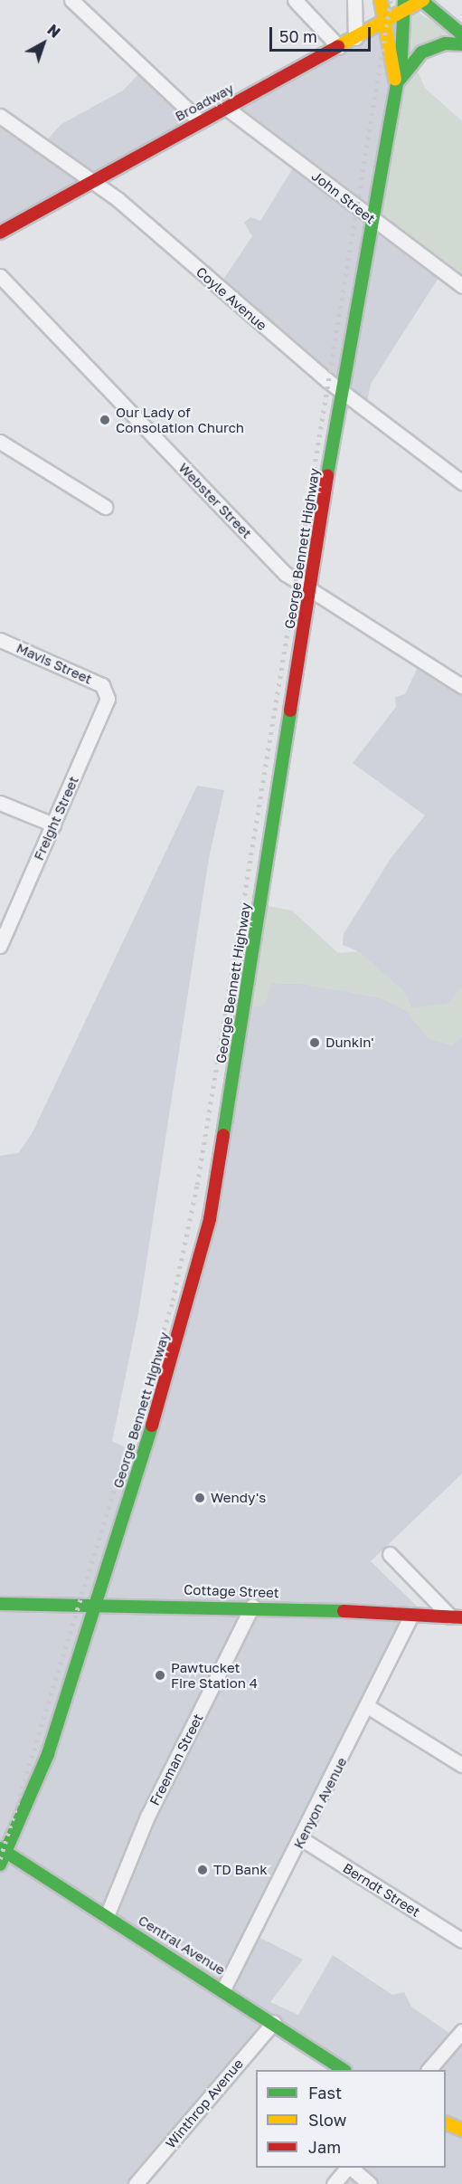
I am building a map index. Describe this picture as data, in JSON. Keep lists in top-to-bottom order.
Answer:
{
  "streets": {
    "main road": [
      "Broadway",
      "George Bennett Highway",
      "Cottage Street",
      "Central Avenue"
    ],
    "street": [
      "John Street",
      "Coyle Avenue",
      "Webster Street",
      "Mavis Street",
      "Freight Street",
      "Freeman Street",
      "Kenyon Avenue",
      "Berndt Street",
      "Winthrop Avenue"
    ]
  },
  "crossings": [
    ["Broadway", "John Street"],
    ["Broadway", "Coyle Avenue"],
    ["Broadway", "George Bennett Highway"],
    ["John Street", "George Bennett Highway"],
    ["Coyle Avenue", "George Bennett Highway"],
    ["Webster Street", "George Bennett Highway"],
    ["George Bennett Highway", "Cottage Street"],
    ["George Bennett Highway", "Central Avenue"],
    ["Mavis Street", "Freight Street"],
    ["Cottage Street", "Freeman Street"],
    ["Cottage Street", "Kenyon Avenue"],
    ["Freeman Street", "Central Avenue"],
    ["Kenyon Avenue", "Berndt Street"],
    ["Kenyon Avenue", "Central Avenue"],
    ["Central Avenue", "Winthrop Avenue"]
  ],
  "places": [
    "Our Lady of Consolation Church",
    "Dunkin'",
    "Wendy's",
    "Pawtucket Fire Station 4",
    "TD Bank"
  ],
  "legend": ["Fast", "Slow", "Jam"],
  "scale_bar": "50 m",
  "north": "top right"
}
